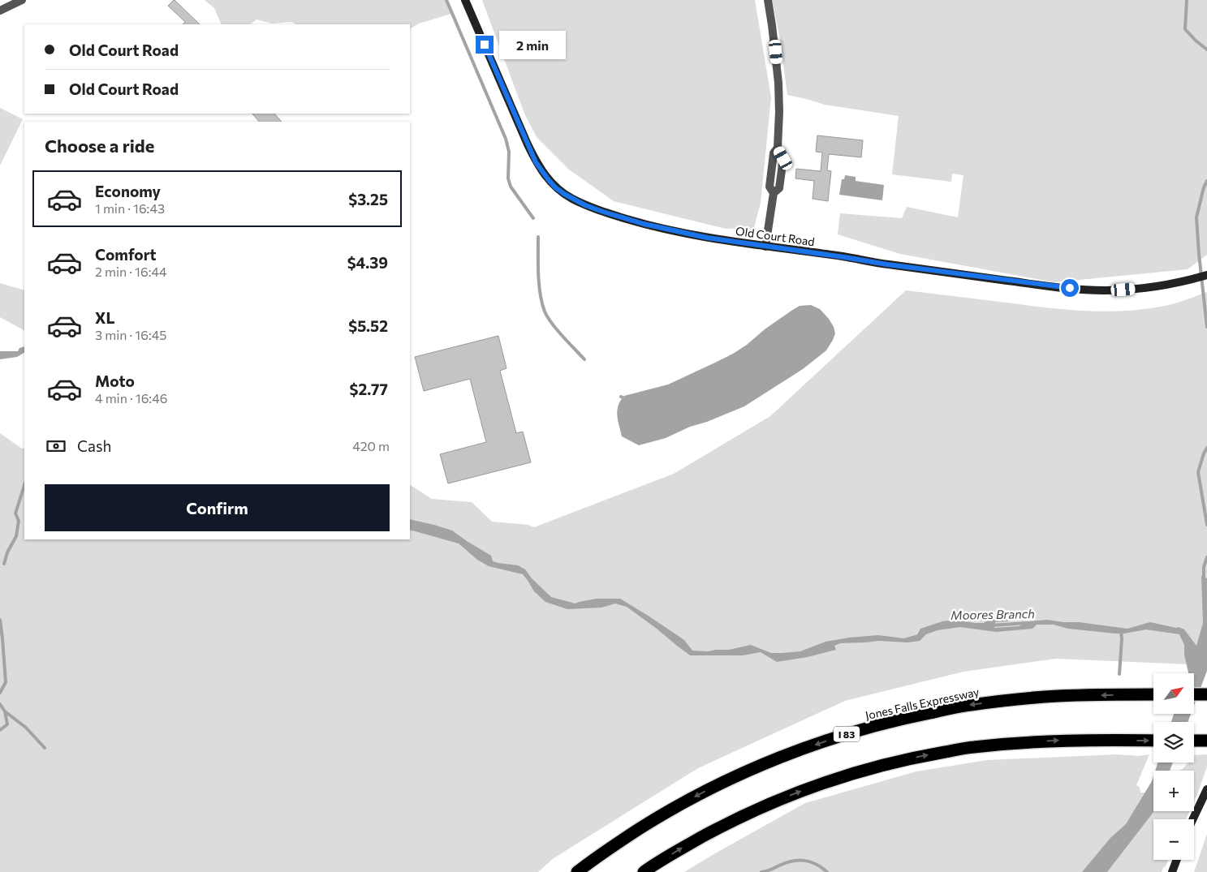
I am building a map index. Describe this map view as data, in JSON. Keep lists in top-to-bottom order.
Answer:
{
  "streets": {
    "highway": ["Jones Falls Expressway", "I 83"],
    "main road": ["Old Court Road"]
  },
  "water": ["Moores Branch"],
  "north": "top right",
  "page": {
    "banner": ["Old Court Road", "Old Court Road"],
    "bubble": "2 min",
    "heading": "Choose a ride",
    "list": [
      {
        "name": "Economy",
        "note": "1 min · 16:43",
        "value": "$3.25"
      },
      {
        "name": "Comfort",
        "note": "2 min · 16:44",
        "value": "$4.39"
      },
      {
        "name": "XL",
        "note": "3 min · 16:45",
        "value": "$5.52"
      },
      {
        "name": "Moto",
        "note": "4 min · 16:46",
        "value": "$2.77"
      }
    ],
    "pay": ["Cash", "420 m"],
    "buttons": "Confirm",
    "map_buttons": ["+", "−"]
  }
}
